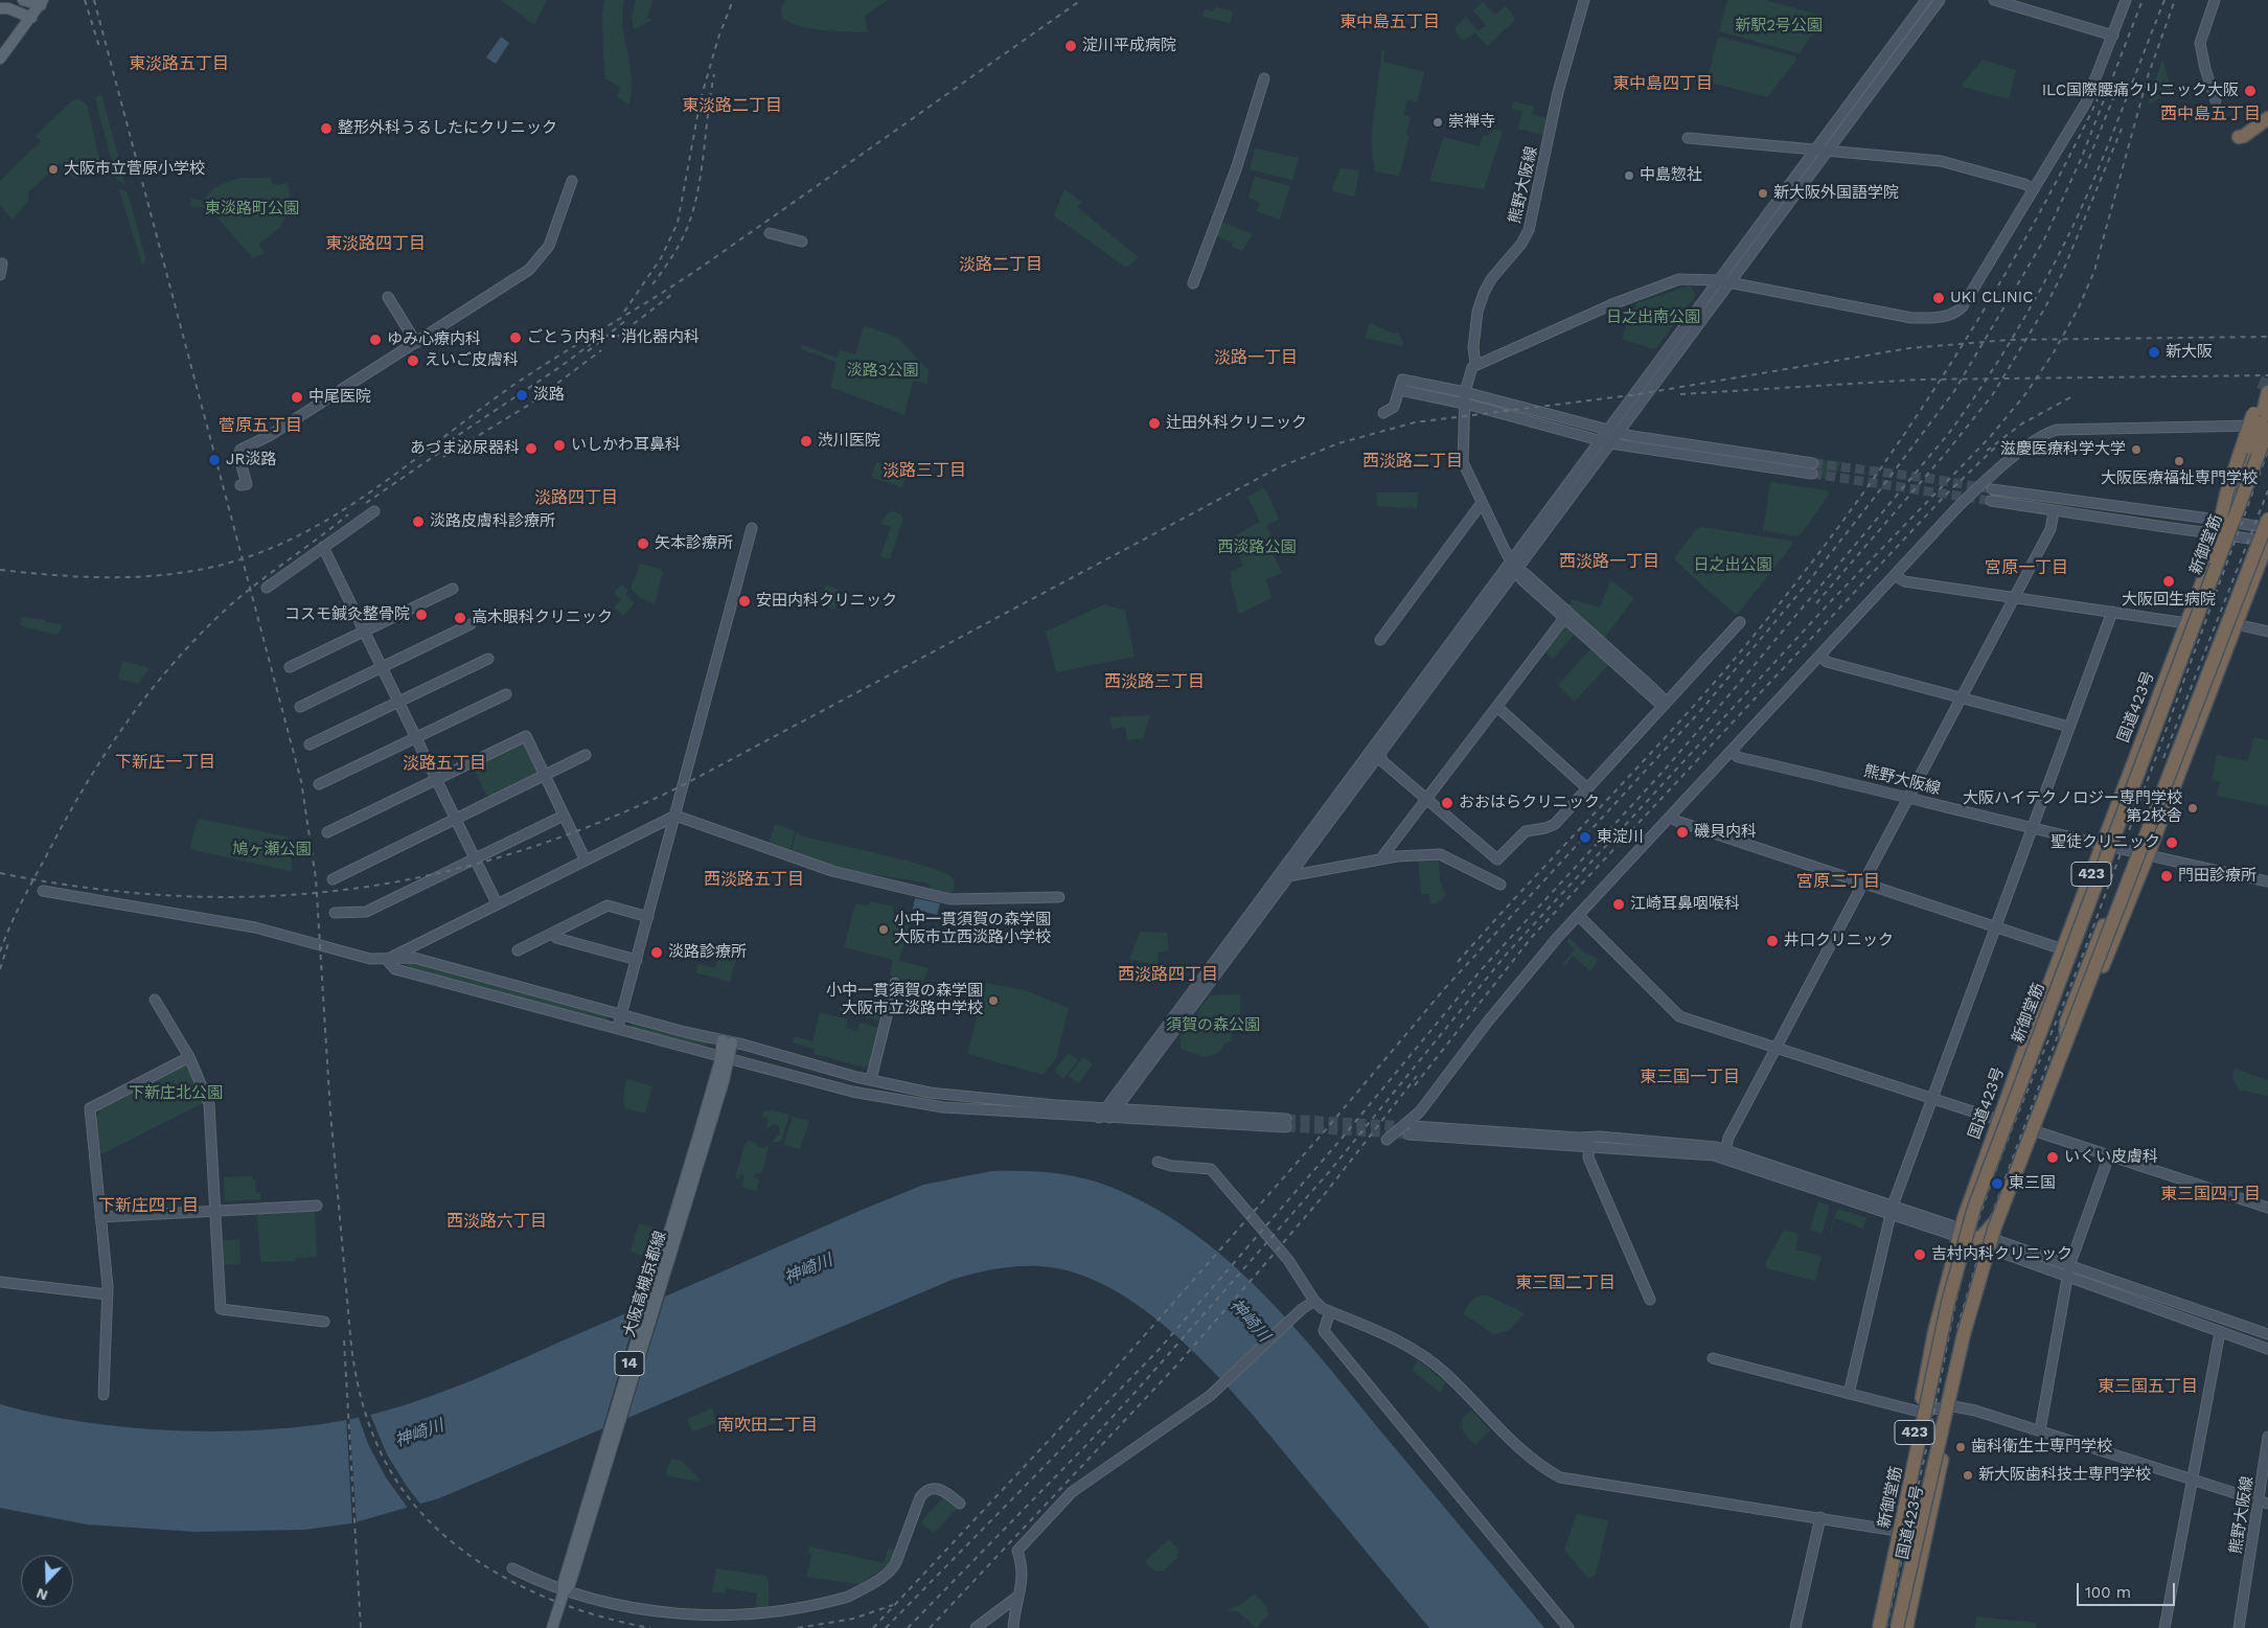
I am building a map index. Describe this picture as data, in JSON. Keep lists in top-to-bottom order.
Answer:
{
  "streets": {
    "highway": ["新御堂筋", "国道423号", "423"],
    "main road": ["大阪高槻京都線", "14"],
    "street": ["熊野大阪線"]
  },
  "crossings": [
    ["熊野大阪線", "国道423号"],
    ["新御堂筋", "423"],
    ["国道423号", "423"]
  ],
  "districts": [
    "東中島五丁目",
    "東淡路五丁目",
    "東中島四丁目",
    "東淡路二丁目",
    "西中島五丁目",
    "東淡路四丁目",
    "淡路二丁目",
    "淡路一丁目",
    "菅原五丁目",
    "西淡路二丁目",
    "淡路三丁目",
    "淡路四丁目",
    "西淡路一丁目",
    "宮原一丁目",
    "西淡路三丁目",
    "下新庄一丁目",
    "淡路五丁目",
    "西淡路五丁目",
    "宮原二丁目",
    "西淡路四丁目",
    "東三国一丁目",
    "東三国四丁目",
    "下新庄四丁目",
    "西淡路六丁目",
    "東三国二丁目",
    "東三国五丁目",
    "南吹田二丁目"
  ],
  "water": ["神崎川"],
  "parks": [
    "新駅2号公園",
    "東淡路町公園",
    "日之出南公園",
    "淡路3公園",
    "西淡路公園",
    "日之出公園",
    "鳩ヶ瀬公園",
    "須賀の森公園",
    "下新庄北公園"
  ],
  "places": [
    "淀川平成病院",
    "ILC国際腰痛クリニック大阪",
    "崇禅寺",
    "整形外科うるしたにクリニック",
    "大阪市立菅原小学校",
    "中島惣社",
    "新大阪外国語学院",
    "UKI CLINIC",
    "ごとう内科・消化器内科",
    "ゆみ心療内科",
    "新大阪",
    "えいご皮膚科",
    "淡路",
    "中尾医院",
    "辻田外科クリニック",
    "渋川医院",
    "いしかわ耳鼻科",
    "あづま泌尿器科",
    "滋慶医療科学大学",
    "JR淡路",
    "大阪医療福祉専門学校",
    "淡路皮膚科診療所",
    "矢本診療所",
    "大阪回生病院",
    "安田内科クリニック",
    "コスモ鍼灸整骨院",
    "高木眼科クリニック",
    "おおはらクリニック",
    "大阪ハイテクノロジー専門学校 第2校舎",
    "磯貝内科",
    "東淀川",
    "聖徒クリニック",
    "門田診療所",
    "江崎耳鼻咽喉科",
    "小中一貫須賀の森学園 大阪市立西淡路小学校",
    "井口クリニック",
    "淡路診療所",
    "小中一貫須賀の森学園 大阪市立淡路中学校",
    "いくい皮膚科",
    "東三国",
    "吉村内科クリニック",
    "歯科衛生士専門学校",
    "新大阪歯科技士専門学校"
  ],
  "scale_bar": "100 m",
  "north": "bottom"
}
